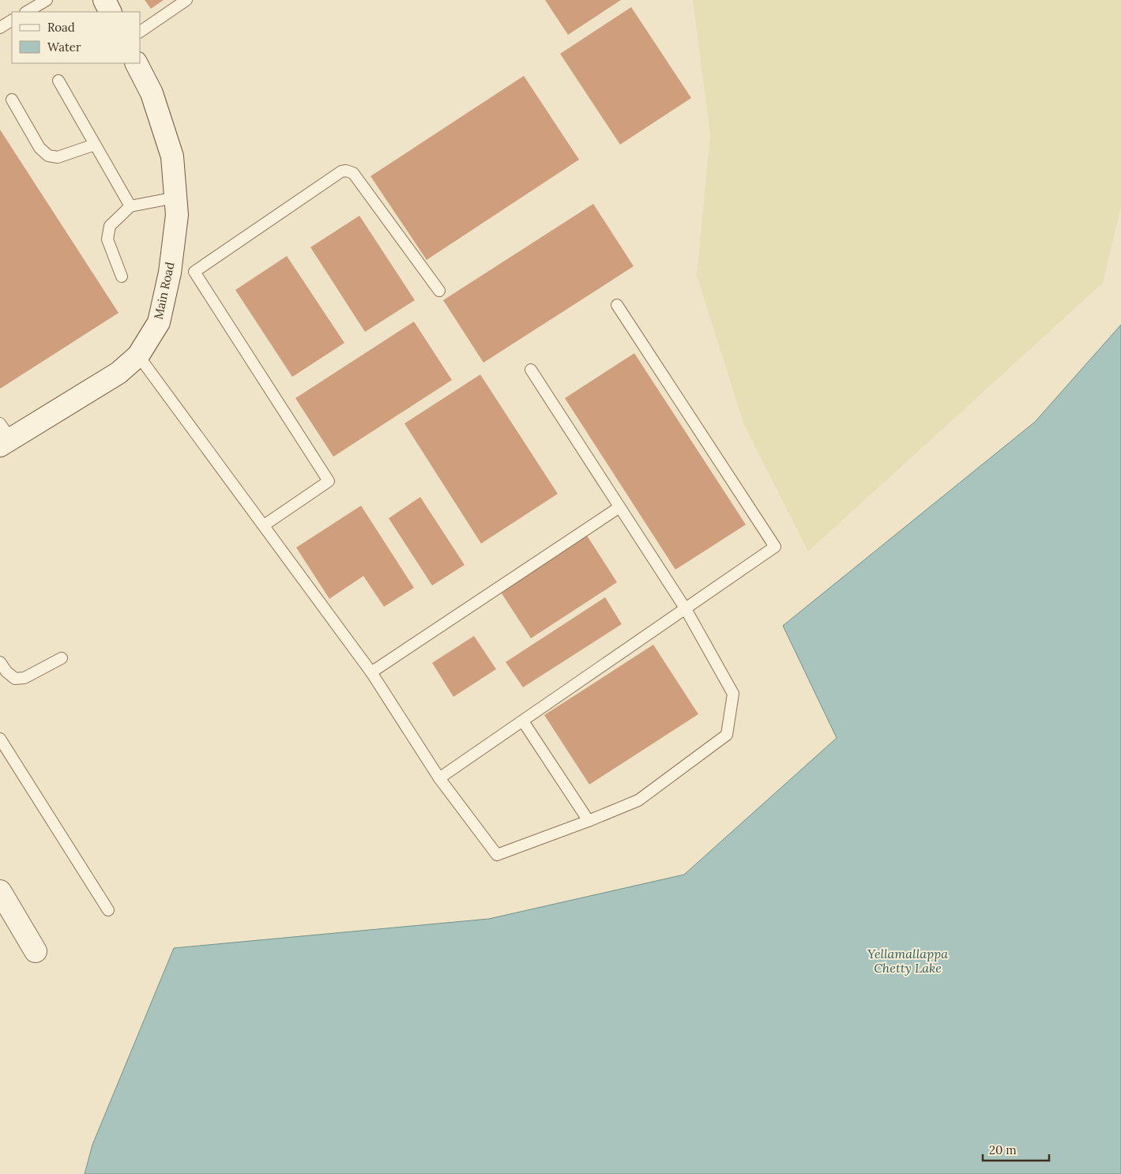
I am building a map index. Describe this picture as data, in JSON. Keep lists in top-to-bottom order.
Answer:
{
  "streets": {
    "street": ["Main Road"]
  },
  "water": ["Yellamallappa Chetty Lake"],
  "legend": ["Road", "Water"],
  "scale_bar": "20 m"
}
